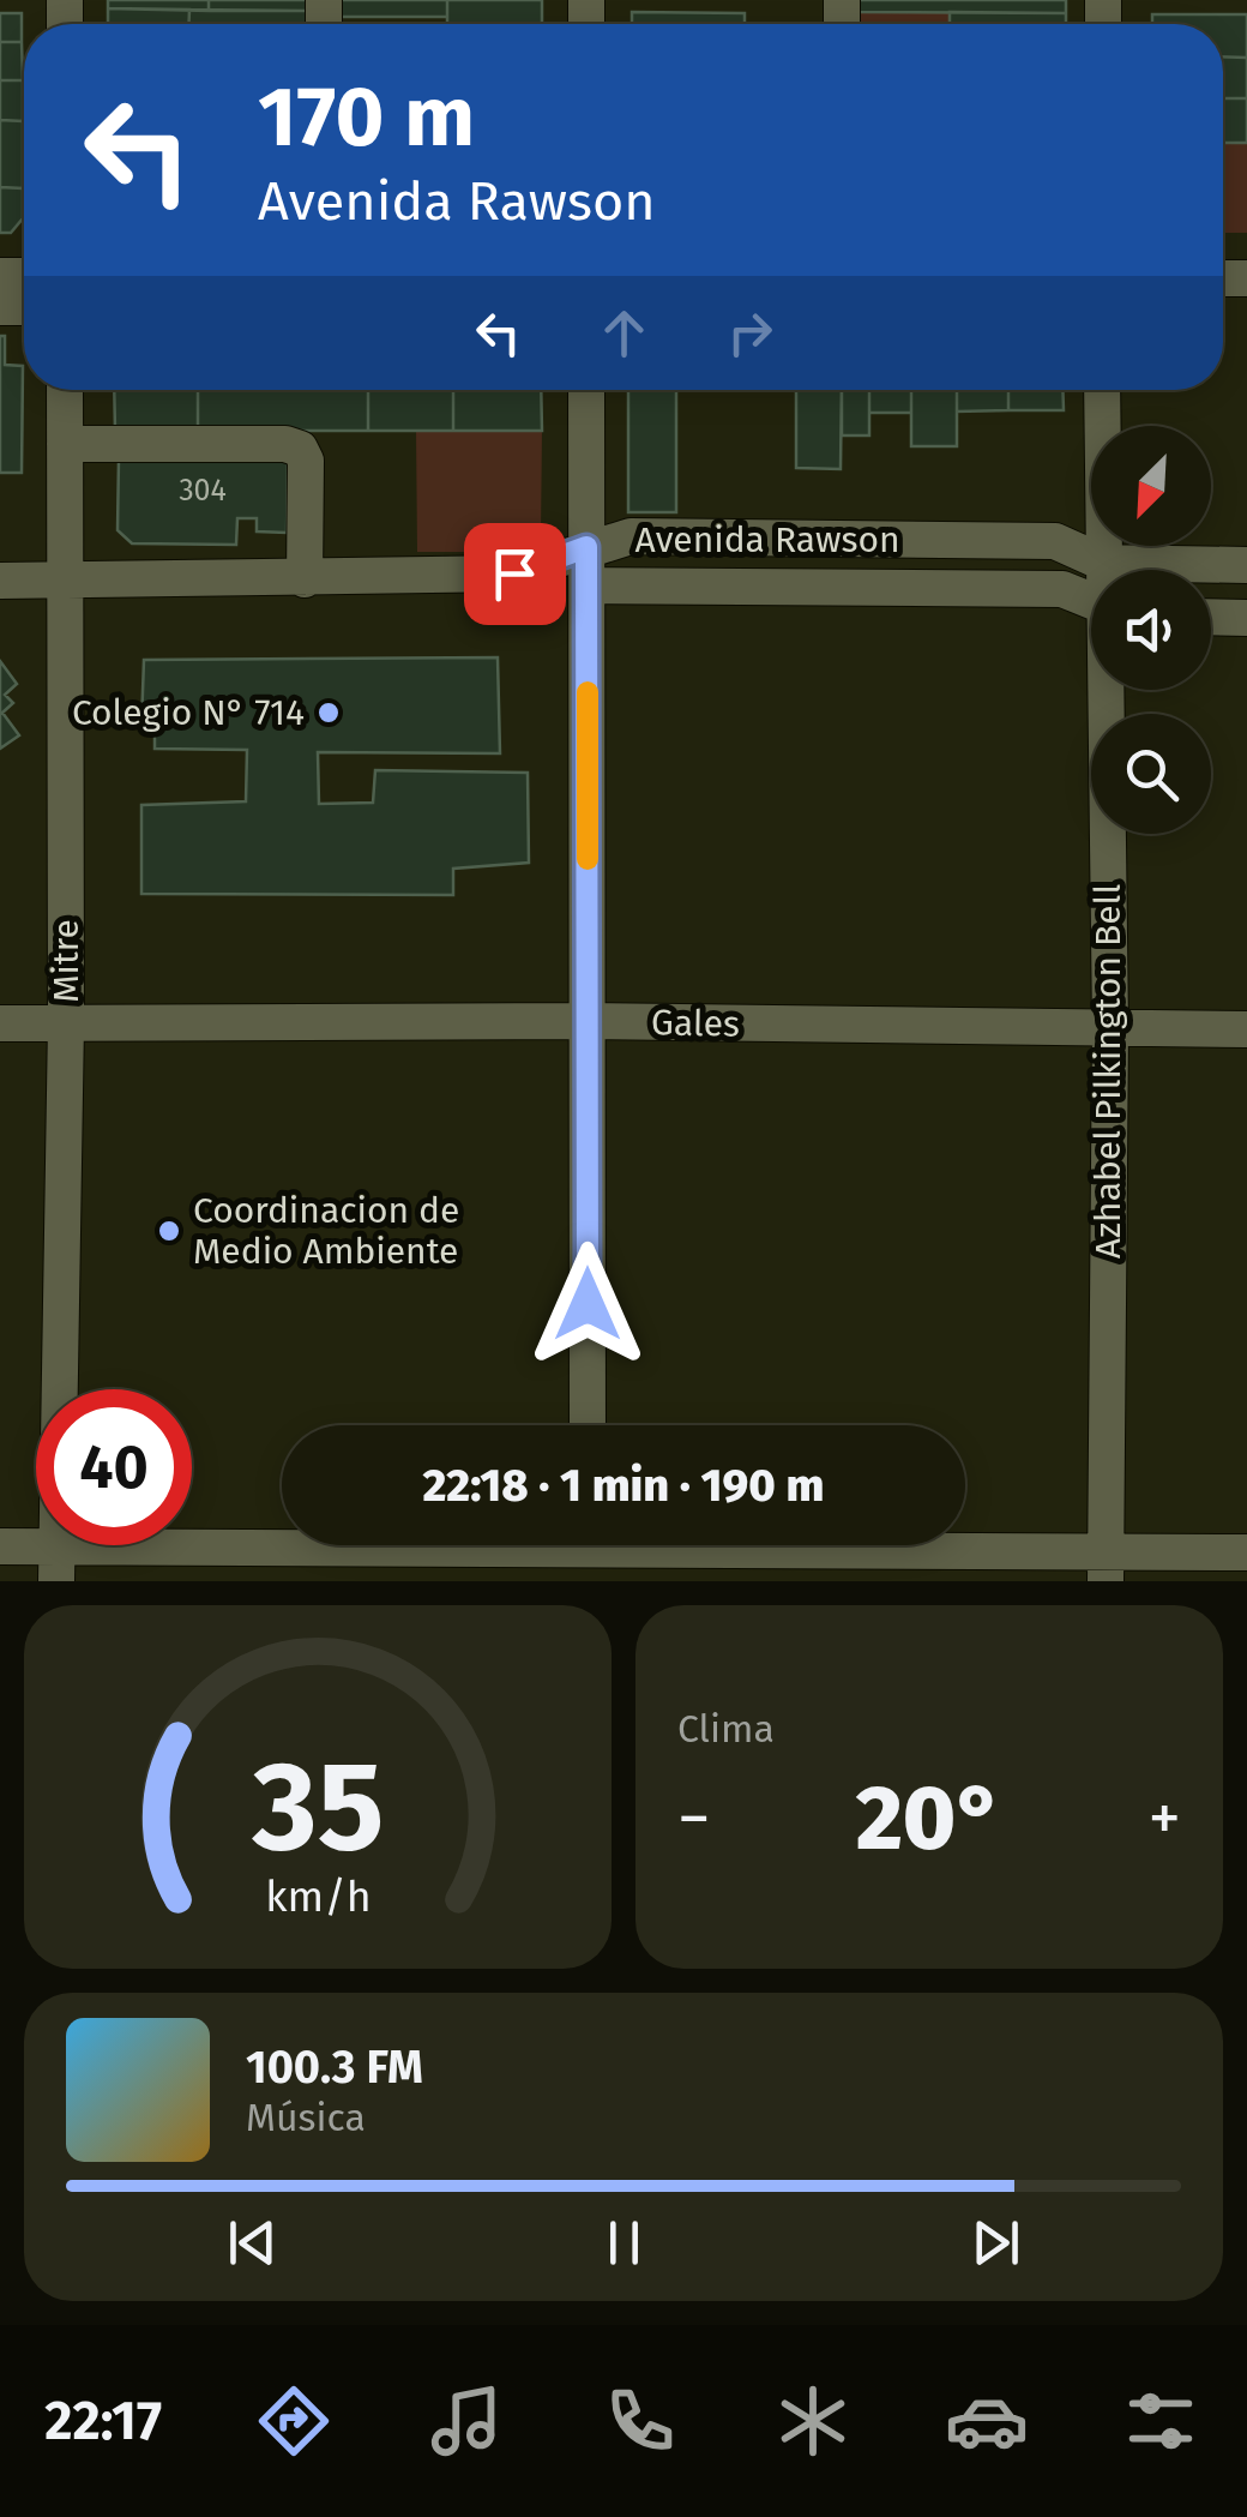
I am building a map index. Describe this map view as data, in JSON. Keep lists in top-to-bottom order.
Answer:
{
  "streets": {
    "street": [
      "Avenida Rawson",
      "Mitre",
      "Gales",
      "Azhabel Pilkington Bell"
    ]
  },
  "crossings": [
    ["Avenida Rawson", "Mitre"],
    ["Avenida Rawson", "Azhabel Pilkington Bell"],
    ["Mitre", "Gales"],
    ["Gales", "Azhabel Pilkington Bell"]
  ],
  "places": ["Colegio N° 714", "Coordinacion de Medio Ambiente"],
  "house_numbers": ["304"],
  "north": "bottom left",
  "page": {
    "turn": ["170 m", "Avenida Rawson"],
    "limit": "40",
    "trip": "22:18 · 1 min · 190 m",
    "tile": "Clima",
    "heat": ["−", "20°", "+"],
    "song": ["100.3 FM", "Música"],
    "tabs": "22:17",
    "gauge": ["35", "km/h"]
  }
}
